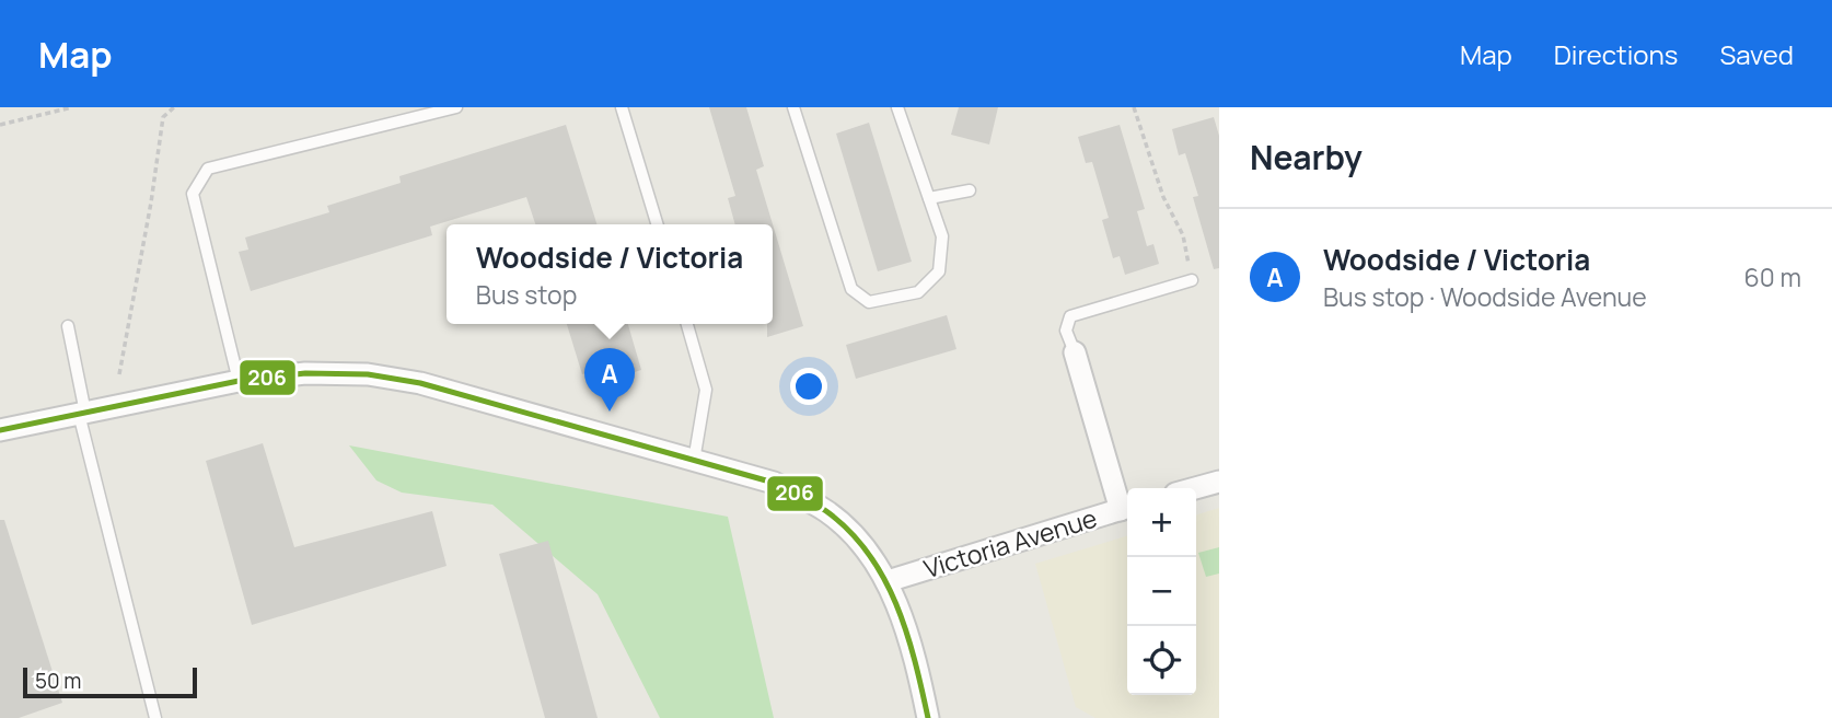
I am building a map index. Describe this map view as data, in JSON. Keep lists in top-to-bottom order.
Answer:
{
  "streets": {
    "street": ["Victoria Avenue"]
  },
  "lines": ["transit line 206"],
  "scale_bar": "50 m",
  "page": {
    "header": "Map",
    "nav": ["Map", "Directions", "Saved"],
    "heading": "Nearby",
    "list": [
      {
        "mark": "A",
        "name": "Woodside / Victoria",
        "note": "Bus stop · Woodside Avenue",
        "value": "60 m"
      }
    ],
    "popup": ["Woodside / Victoria", "Bus stop"],
    "pins": "A",
    "map_buttons": ["+", "−"],
    "scale": "50 m"
  }
}
